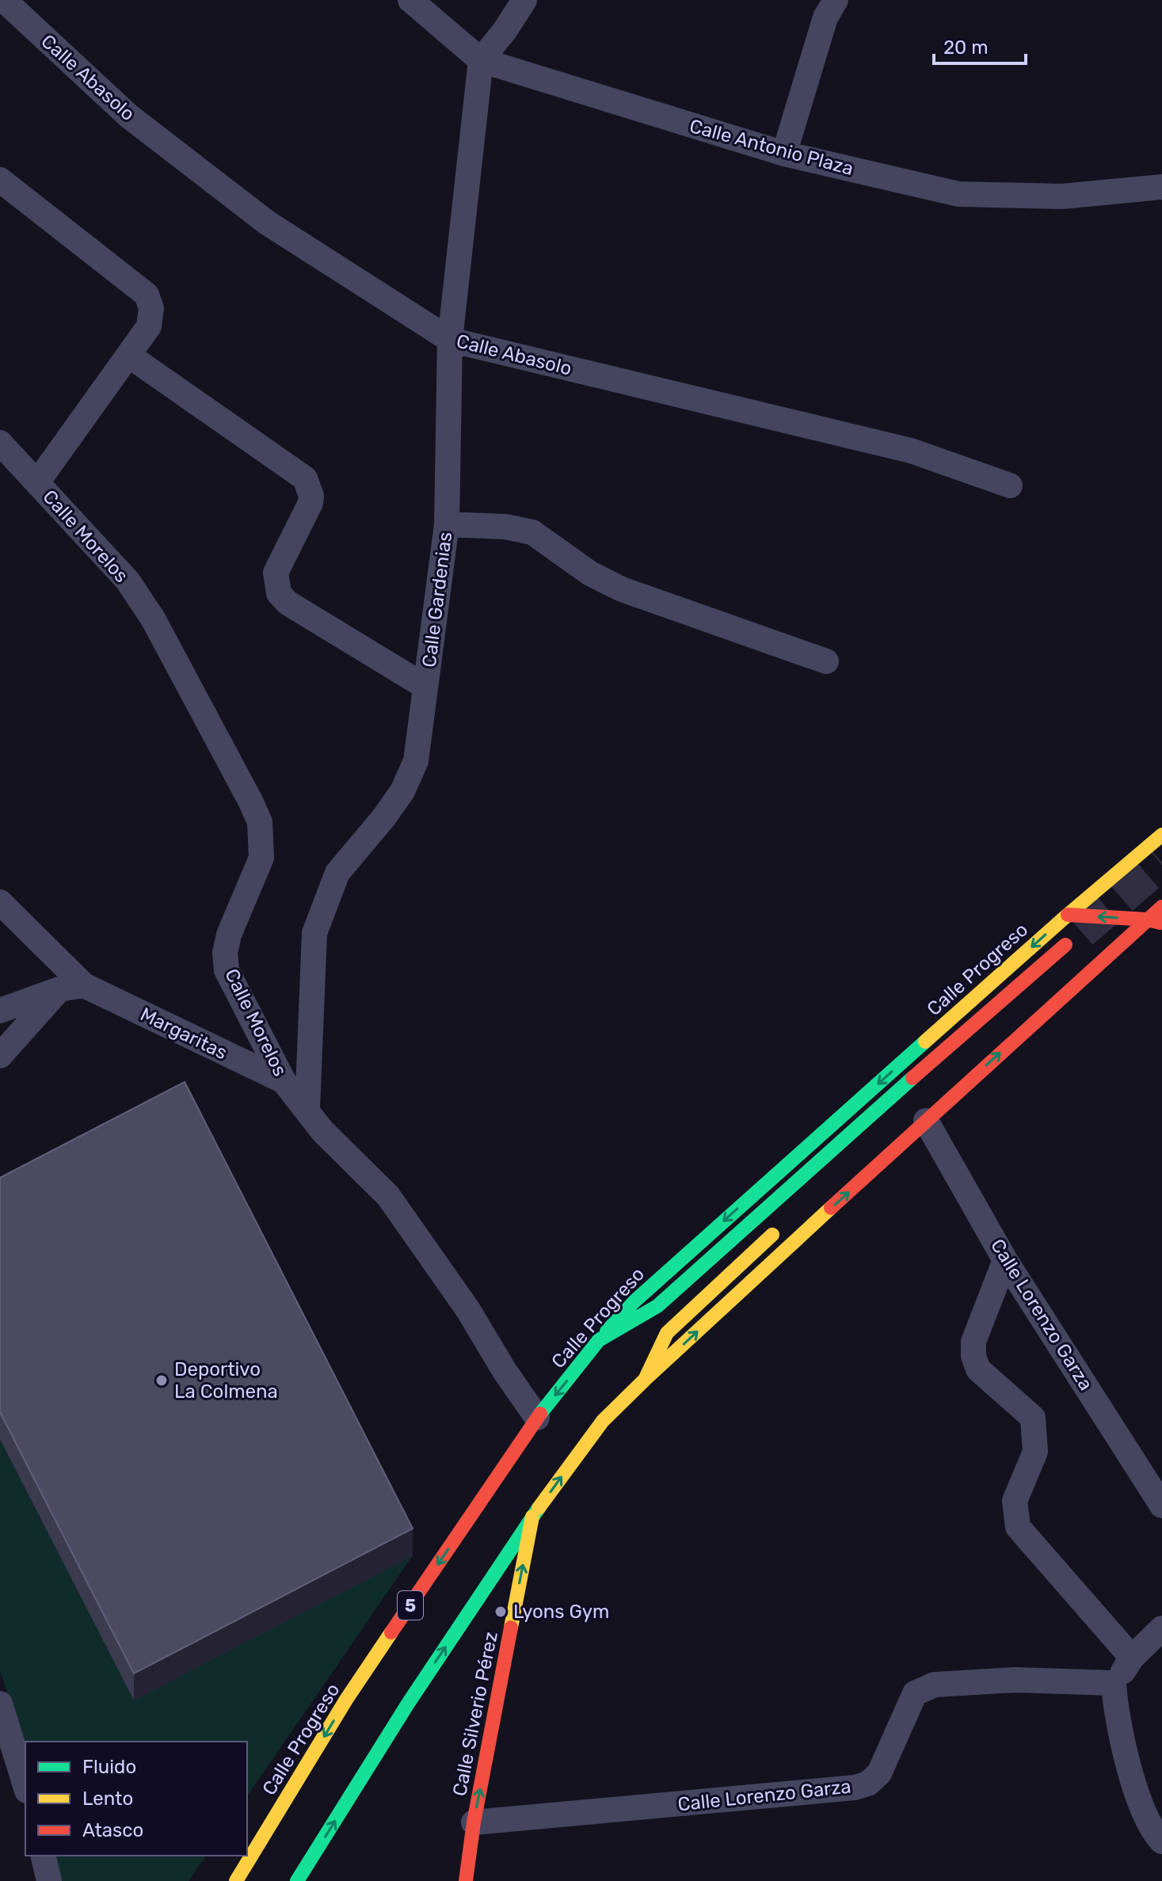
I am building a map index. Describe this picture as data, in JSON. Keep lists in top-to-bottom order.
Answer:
{
  "streets": {
    "main road": ["Calle Progreso", "5", "Calle Silverio Pérez"],
    "street": [
      "Calle Abasolo",
      "Calle Antonio Plaza",
      "Calle Morelos",
      "Calle Gardenias",
      "Margaritas",
      "Calle Lorenzo Garza"
    ]
  },
  "crossings": [
    ["Calle Abasolo", "Calle Gardenias"],
    ["Calle Antonio Plaza", "Calle Gardenias"],
    ["Calle Morelos", "Calle Gardenias"],
    ["Calle Morelos", "Calle Progreso"],
    ["Calle Morelos", "Margaritas"],
    ["Calle Lorenzo Garza", "Calle Silverio Pérez"]
  ],
  "places": ["Deportivo La Colmena", "Lyons Gym"],
  "legend": ["Fluido", "Lento", "Atasco"],
  "scale_bar": "20 m"
}
